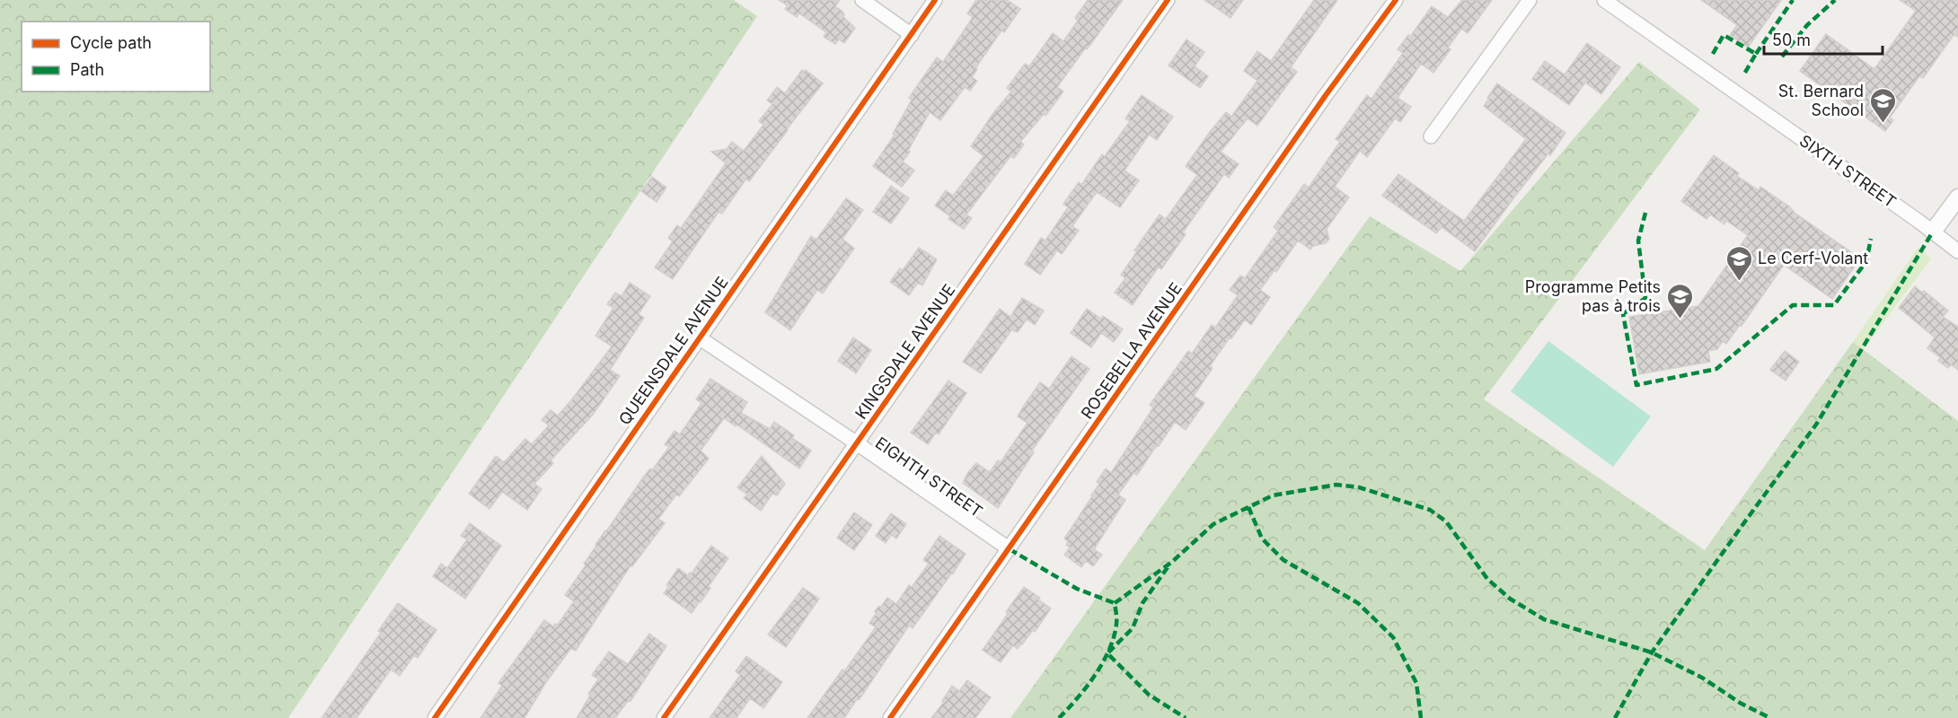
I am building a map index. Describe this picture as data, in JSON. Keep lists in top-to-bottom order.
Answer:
{
  "streets": {
    "street": [
      "SIXTH STREET",
      "QUEENSDALE AVENUE",
      "ROSEBELLA AVENUE",
      "KINGSDALE AVENUE",
      "EIGHTH STREET"
    ]
  },
  "crossings": [
    ["QUEENSDALE AVENUE", "EIGHTH STREET"],
    ["ROSEBELLA AVENUE", "EIGHTH STREET"],
    ["KINGSDALE AVENUE", "EIGHTH STREET"]
  ],
  "places": {
    "school or university": ["St. Bernard School", "Le Cerf-Volant", "Programme Petits pas à trois"]
  },
  "legend": ["Cycle path", "Path"],
  "scale_bar": "50 m"
}
